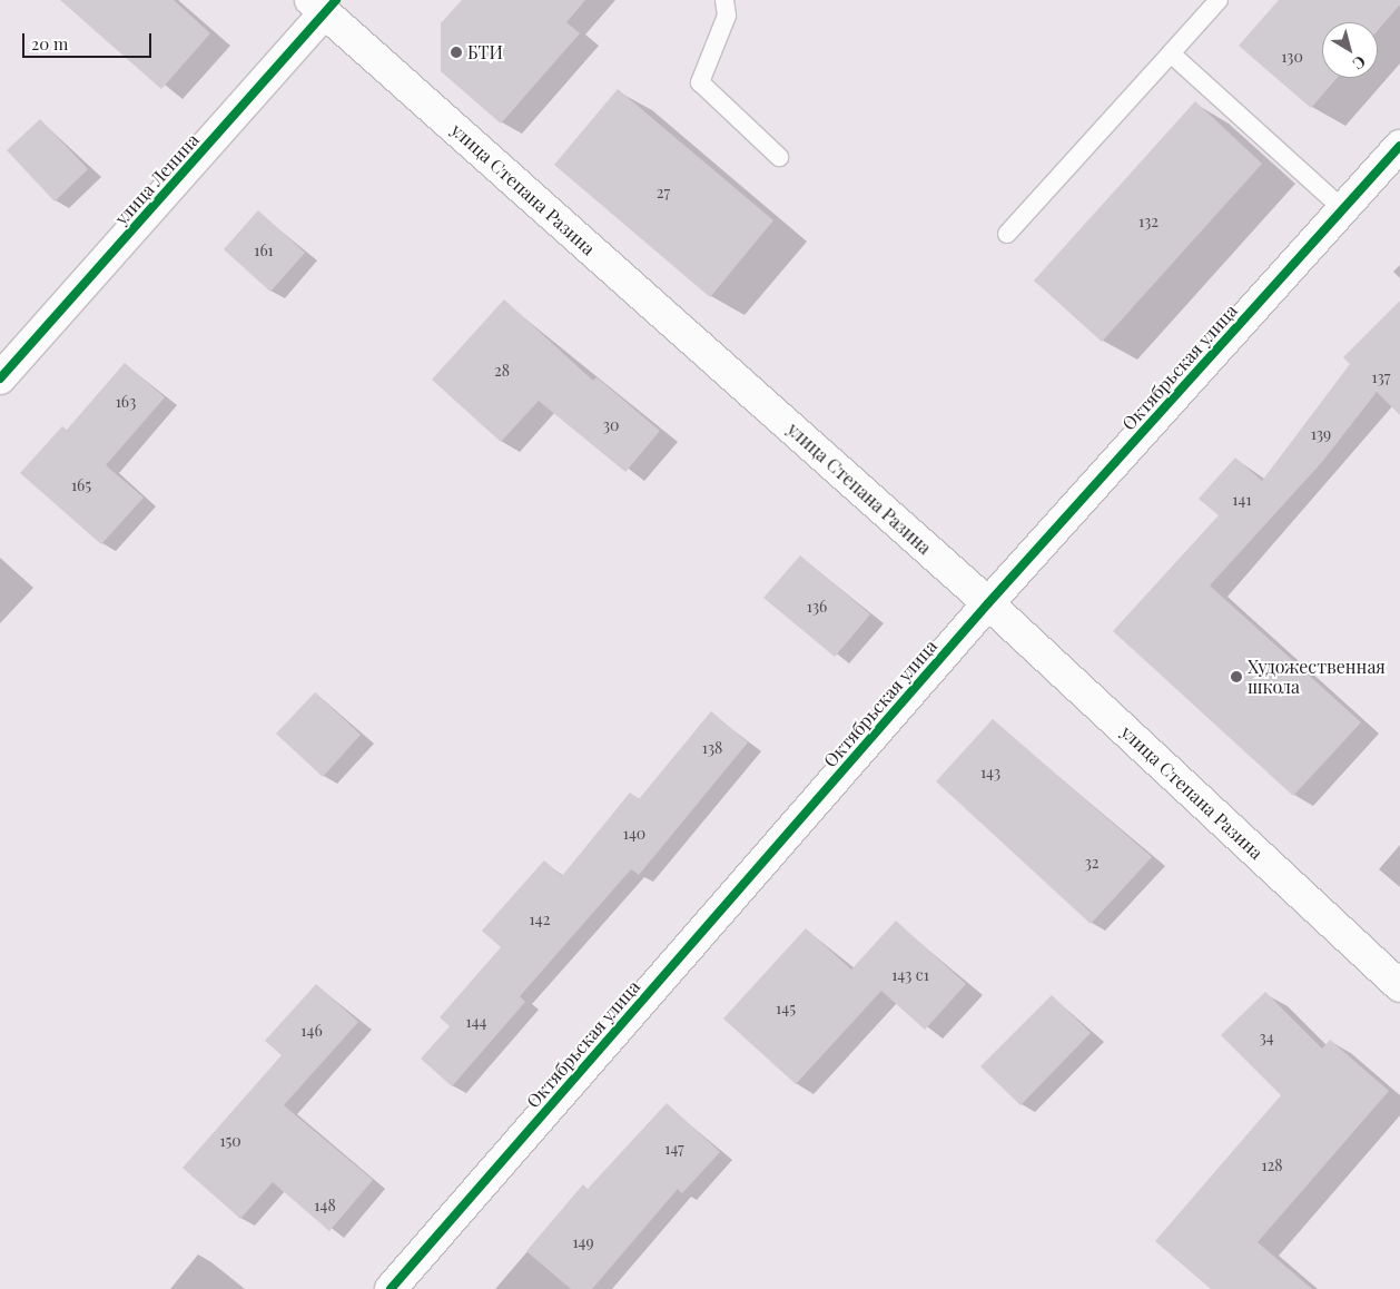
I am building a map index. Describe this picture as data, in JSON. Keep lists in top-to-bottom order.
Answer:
{
  "streets": {
    "street": ["улица Ленина", "улица Степана Разина", "Октябрьская улица"]
  },
  "crossings": [
    ["улица Ленина", "улица Степана Разина"],
    ["улица Степана Разина", "Октябрьская улица"]
  ],
  "places": ["БТИ", "Художественная школа"],
  "house_numbers": [
    "130",
    "27",
    "132",
    "161",
    "28",
    "137",
    "163",
    "30",
    "139",
    "165",
    "141",
    "136",
    "138",
    "143",
    "140",
    "32",
    "142",
    "143 с1",
    "145",
    "144",
    "146",
    "34",
    "150",
    "147",
    "128",
    "148",
    "149"
  ],
  "scale_bar": "20 m",
  "north": "bottom right"
}
